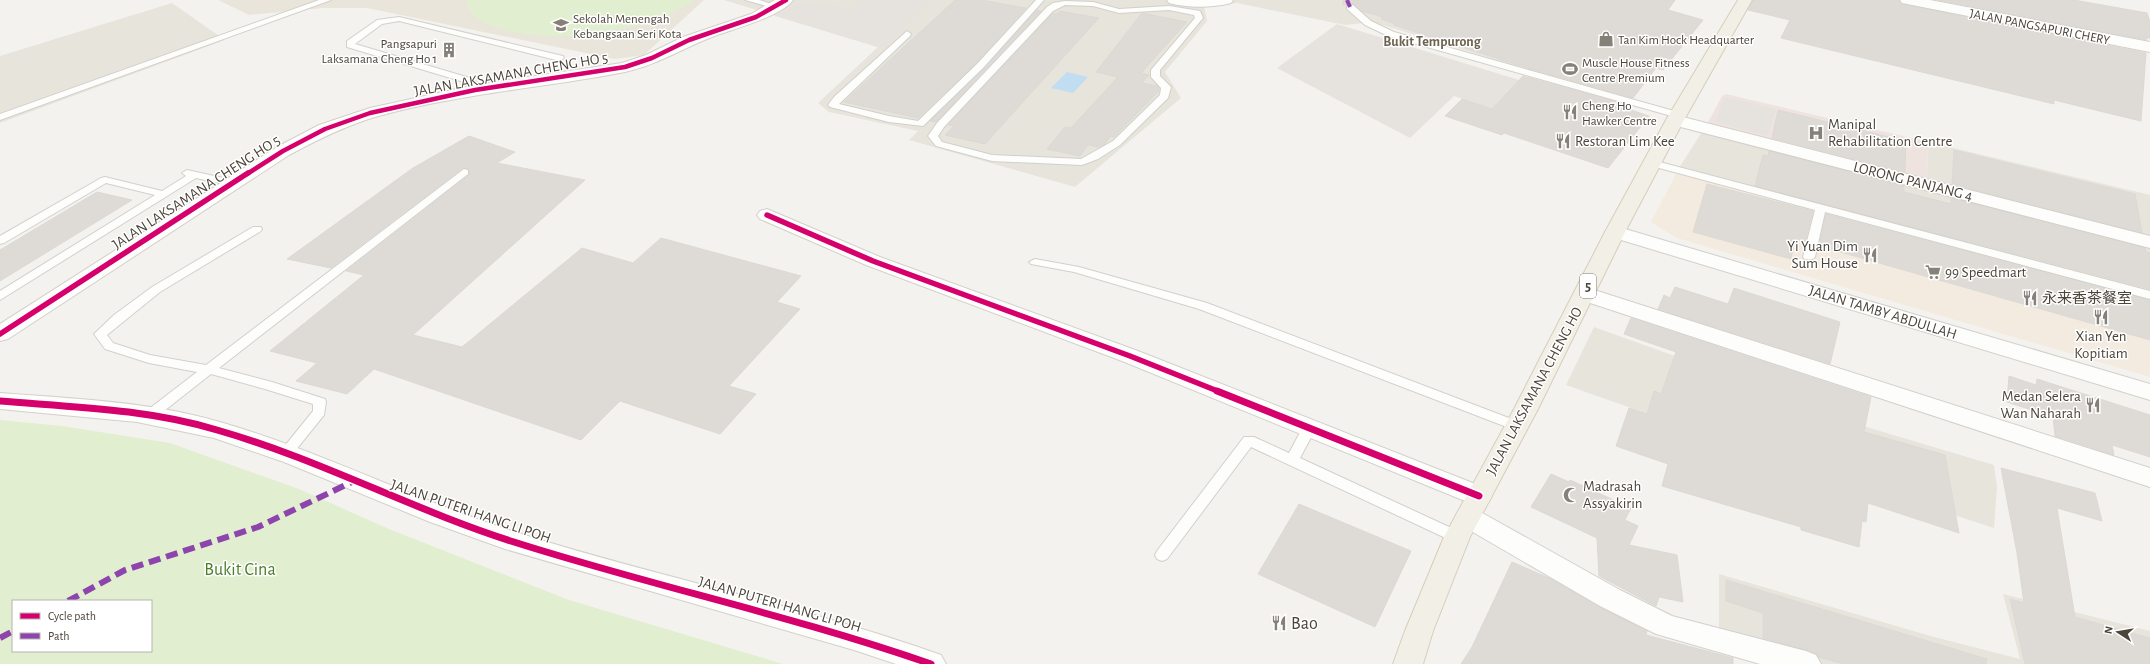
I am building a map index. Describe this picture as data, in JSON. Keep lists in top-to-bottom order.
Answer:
{
  "streets": {
    "main road": ["5", "JALAN LAKSAMANA CHENG HO"],
    "street": [
      "JALAN PANGSAPURI CHERY",
      "JALAN LAKSAMANA CHENG HO 5",
      "LORONG PANJANG 4",
      "JALAN TAMBY ABDULLAH",
      "JALAN PUTERI HANG LI POH"
    ]
  },
  "crossings": [
    ["LORONG PANJANG 4", "JALAN LAKSAMANA CHENG HO"],
    ["JALAN TAMBY ABDULLAH", "JALAN LAKSAMANA CHENG HO"]
  ],
  "districts": ["Bukit Tempurong"],
  "parks": ["Bukit Cina"],
  "places": {
    "school or university": ["Sekolah Menengah Kebangsaan Seri Kota"],
    "shop": ["Tan Kim Hock Headquarter"],
    "building": ["Pangsapuri Laksamana Cheng Ho 1"],
    "sports": ["Muscle House Fitness Centre Premium"],
    "restaurant": [
      "Cheng Ho Hawker Centre",
      "Restoran Lim Kee",
      "Yi Yuan Dim Sum House",
      "永来香茶餐室",
      "Xian Yen Kopitiam",
      "Medan Selera Wan Naharah",
      "Bao"
    ],
    "hospital": ["Manipal Rehabilitation Centre"],
    "supermarket": ["99 Speedmart"],
    "mosque": ["Madrasah Assyakirin"]
  },
  "legend": ["Cycle path", "Path"],
  "north": "left"
}
